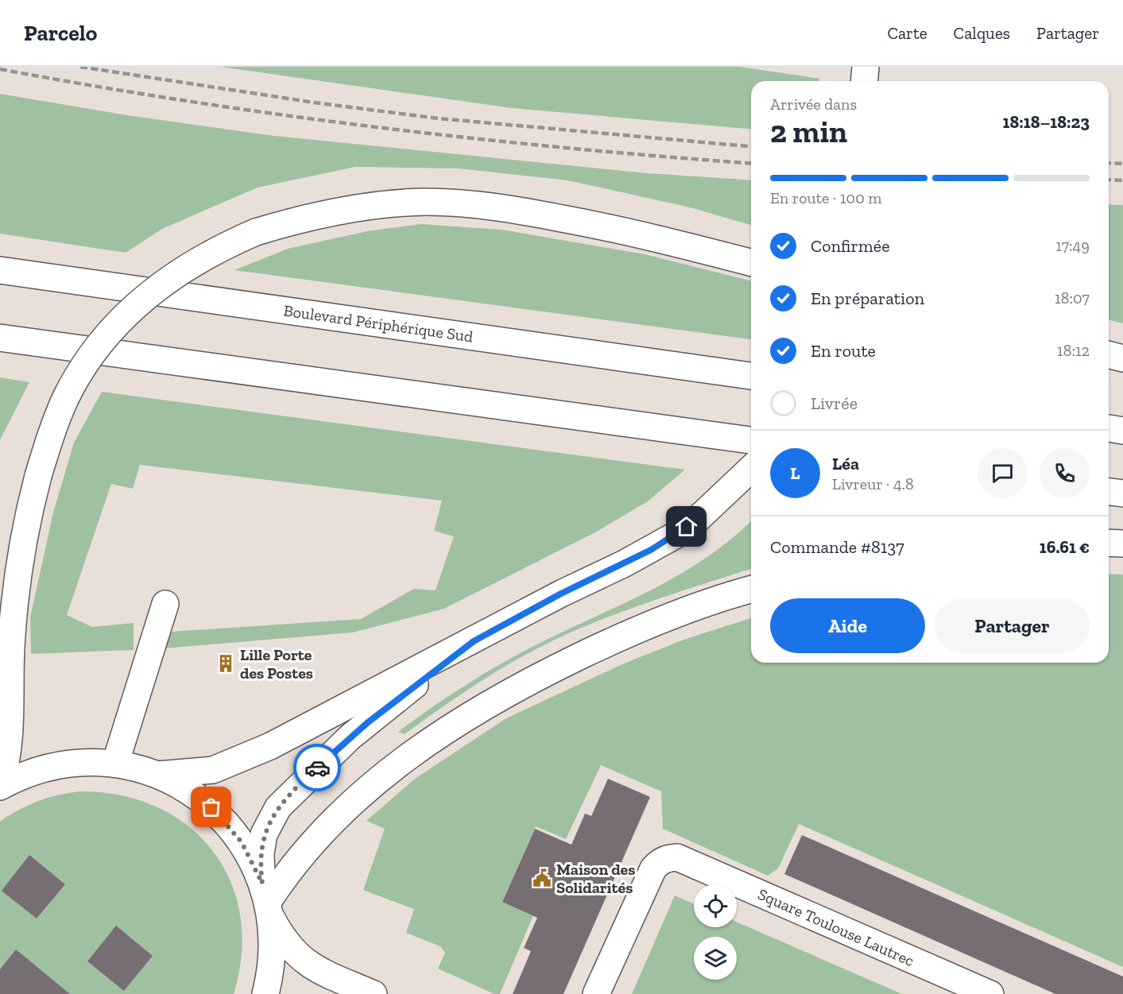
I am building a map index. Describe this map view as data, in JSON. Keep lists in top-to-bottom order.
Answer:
{
  "streets": {
    "main road": ["Boulevard Périphérique Sud", "Square Toulouse Lautrec"]
  },
  "places": {
    "building": ["Lille Porte des Postes"],
    "public building": ["Maison des Solidarités"]
  },
  "page": {
    "header": "Parcelo",
    "nav": ["Carte", "Calques", "Partager"],
    "heading": ["2 min", "Arrivée dans", "18:18–18:23"],
    "panel": [
      "Léa",
      "Livreur · 4.8",
      "Commande #8137",
      "16.61 €"
    ],
    "bar": "En route · 100 m",
    "list": [
      ["Confirmée", "17:49"],
      ["En préparation", "18:07"],
      ["En route", "18:12"],
      "Livrée"
    ],
    "round": "L",
    "buttons": ["Aide", "Partager"]
  }
}
